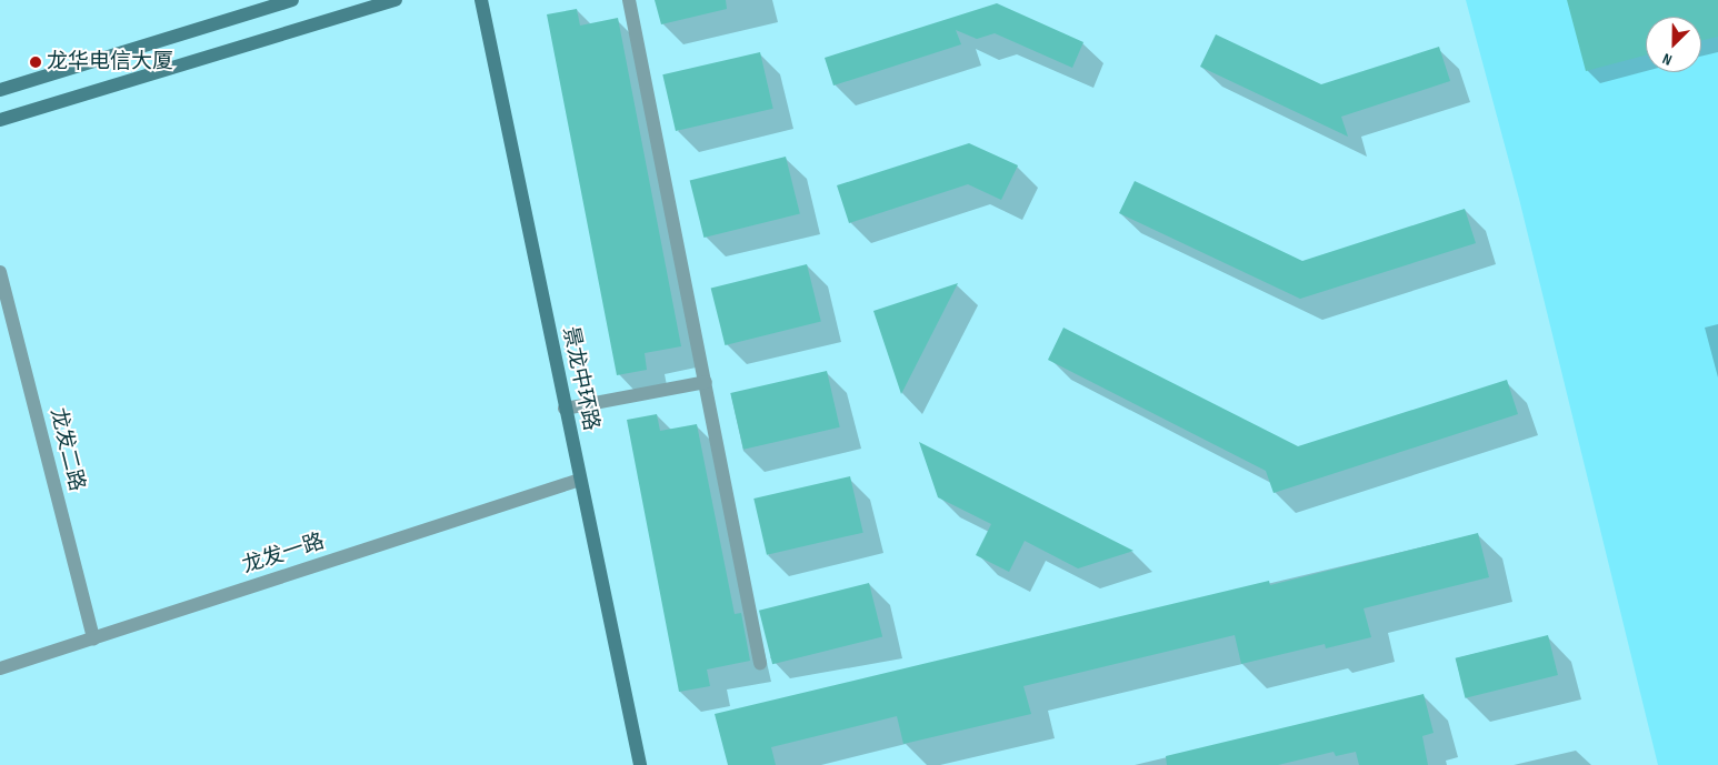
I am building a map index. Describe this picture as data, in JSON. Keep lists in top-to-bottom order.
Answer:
{
  "streets": {
    "street": ["景龙中环路", "龙发二路", "龙发一路"]
  },
  "crossings": [
    ["景龙中环路", "龙发一路"],
    ["龙发二路", "龙发一路"]
  ],
  "places": ["龙华电信大厦"],
  "north": "bottom left"
}
